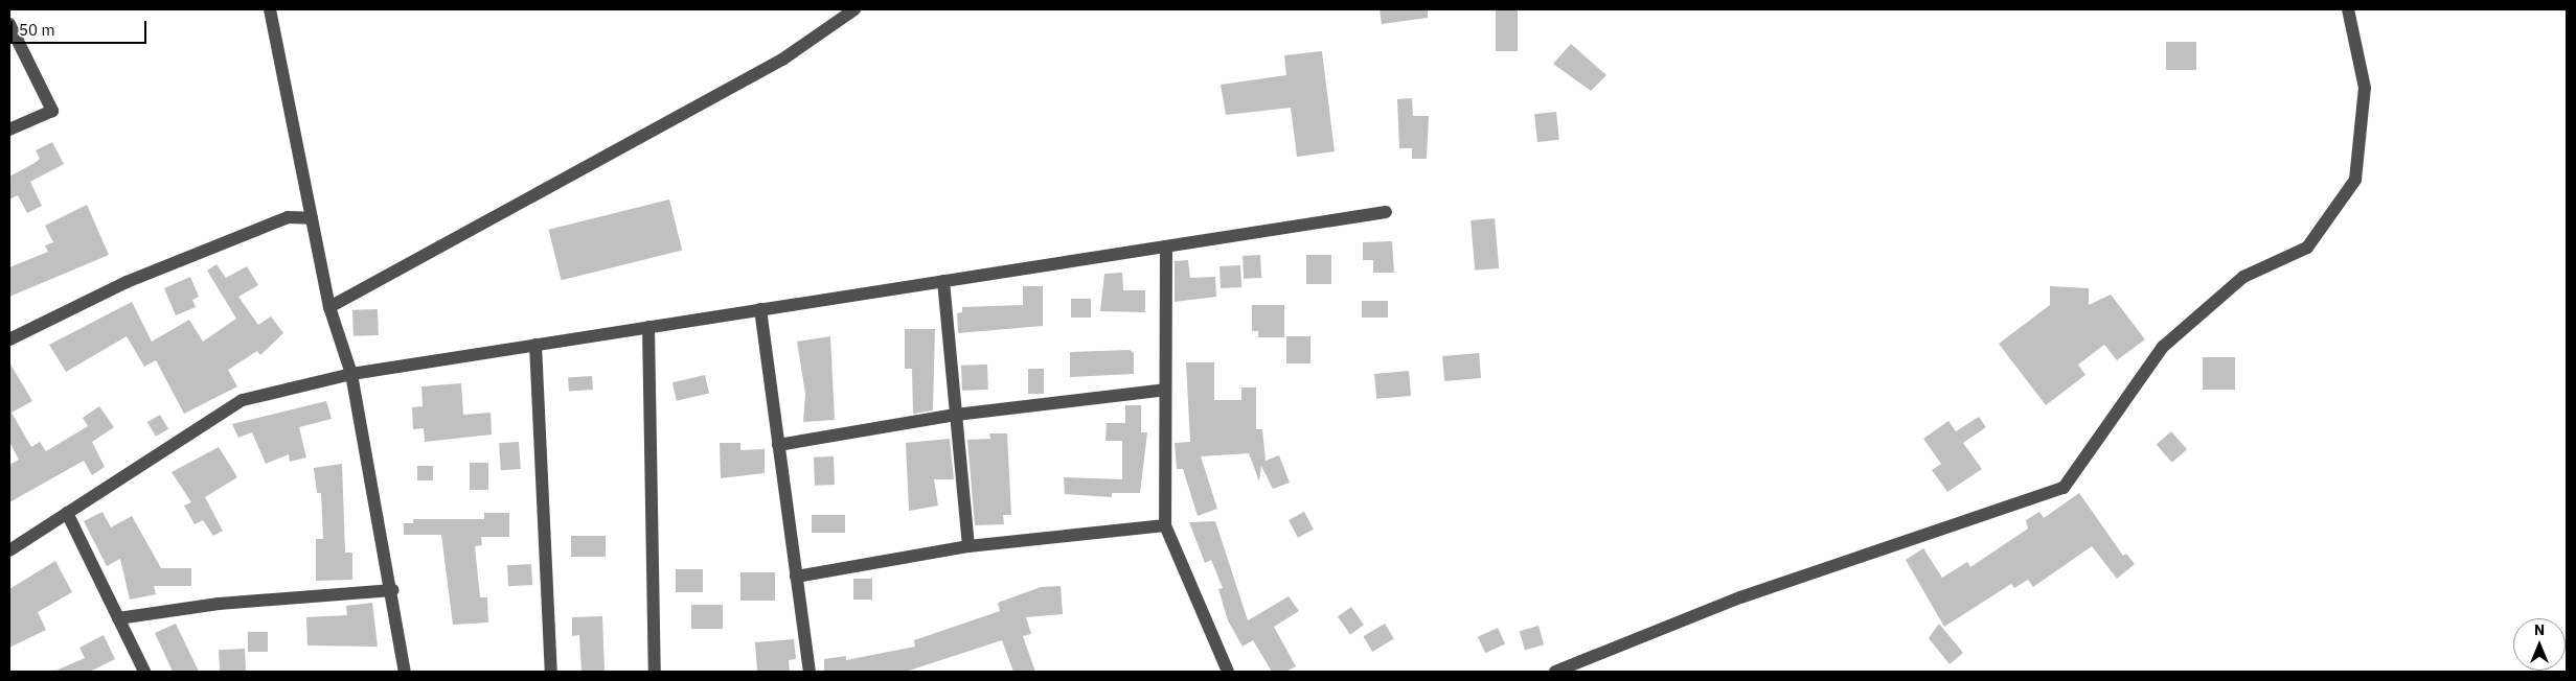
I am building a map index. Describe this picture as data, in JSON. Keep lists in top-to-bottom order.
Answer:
{
  "scale_bar": "50 m",
  "north": "top"
}
